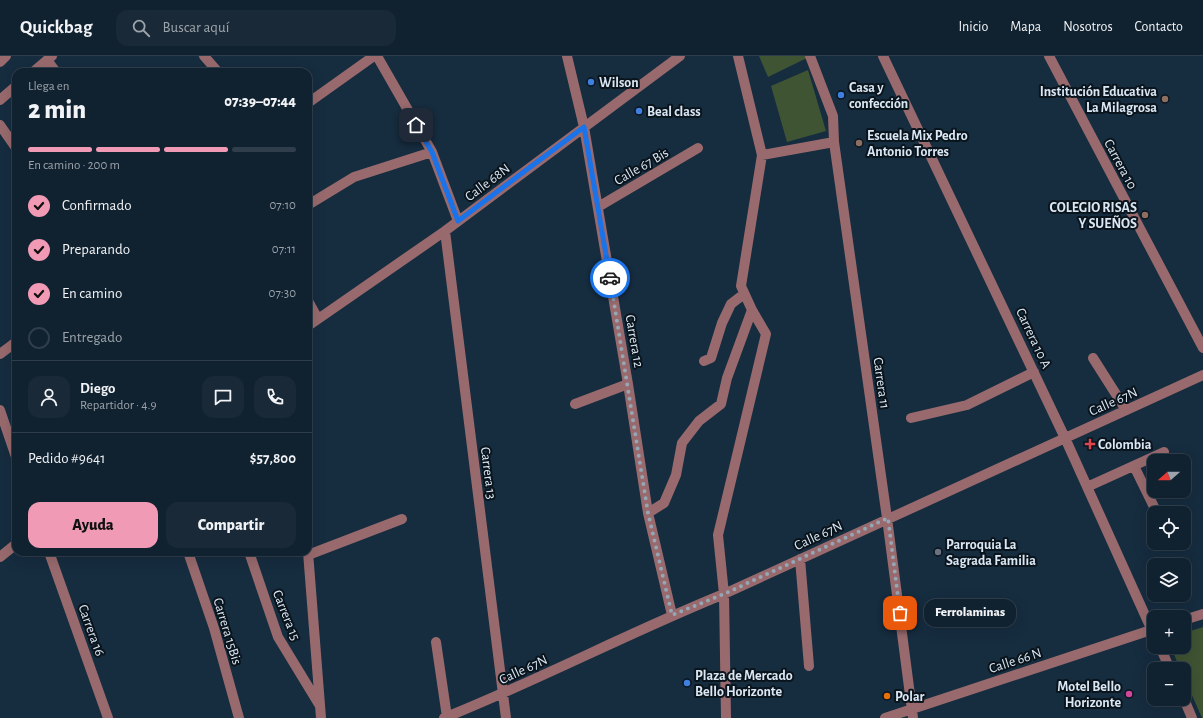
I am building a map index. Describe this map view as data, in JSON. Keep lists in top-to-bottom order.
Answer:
{
  "streets": {
    "street": [
      "Carrera 10",
      "Calle 67 Bis",
      "Calle 68N",
      "Carrera 10 A",
      "Carrera 12",
      "Carrera 11",
      "Calle 67N",
      "Carrera 13",
      "Carrera 15",
      "Carrera 16",
      "Carrera 15Bis",
      "Calle 66 N"
    ]
  },
  "crossings": [
    ["Calle 67 Bis", "Carrera 12"],
    ["Calle 68N", "Carrera 12"],
    ["Calle 68N", "Carrera 13"],
    ["Carrera 10 A", "Calle 67N"],
    ["Carrera 12", "Calle 67N"],
    ["Carrera 11", "Calle 67N"],
    ["Carrera 11", "Calle 66 N"],
    ["Calle 67N", "Carrera 13"]
  ],
  "places": {
    "other": [
      "Wilson",
      "Casa y confección",
      "Institución Educativa La Milagrosa",
      "Beal class",
      "Escuela Mix Pedro Antonio Torres",
      "COLEGIO RISAS Y SUEÑOS",
      "Parroquia La Sagrada Familia",
      "Ferrolaminas",
      "Plaza de Mercado Bello Horizonte",
      "Motel Bello Horizonte",
      "Polar"
    ],
    "health": ["Colombia"]
  },
  "north": "left",
  "page": {
    "header": "Quickbag",
    "search": "Buscar aquí",
    "nav": [
      "Inicio",
      "Mapa",
      "Nosotros",
      "Contacto"
    ],
    "heading": ["2 min", "Llega en", "07:39–07:44"],
    "panel": [
      "Diego",
      "Repartidor · 4.9",
      "Pedido #9641",
      "$57,800"
    ],
    "bar": "En camino · 200 m",
    "list": [
      ["Confirmado", "07:10"],
      ["Preparando", "07:11"],
      ["En camino", "07:30"],
      "Entregado"
    ],
    "map_buttons": ["+", "−"],
    "buttons": ["Ayuda", "Compartir"],
    "bubble": "Ferrolaminas"
  }
}
